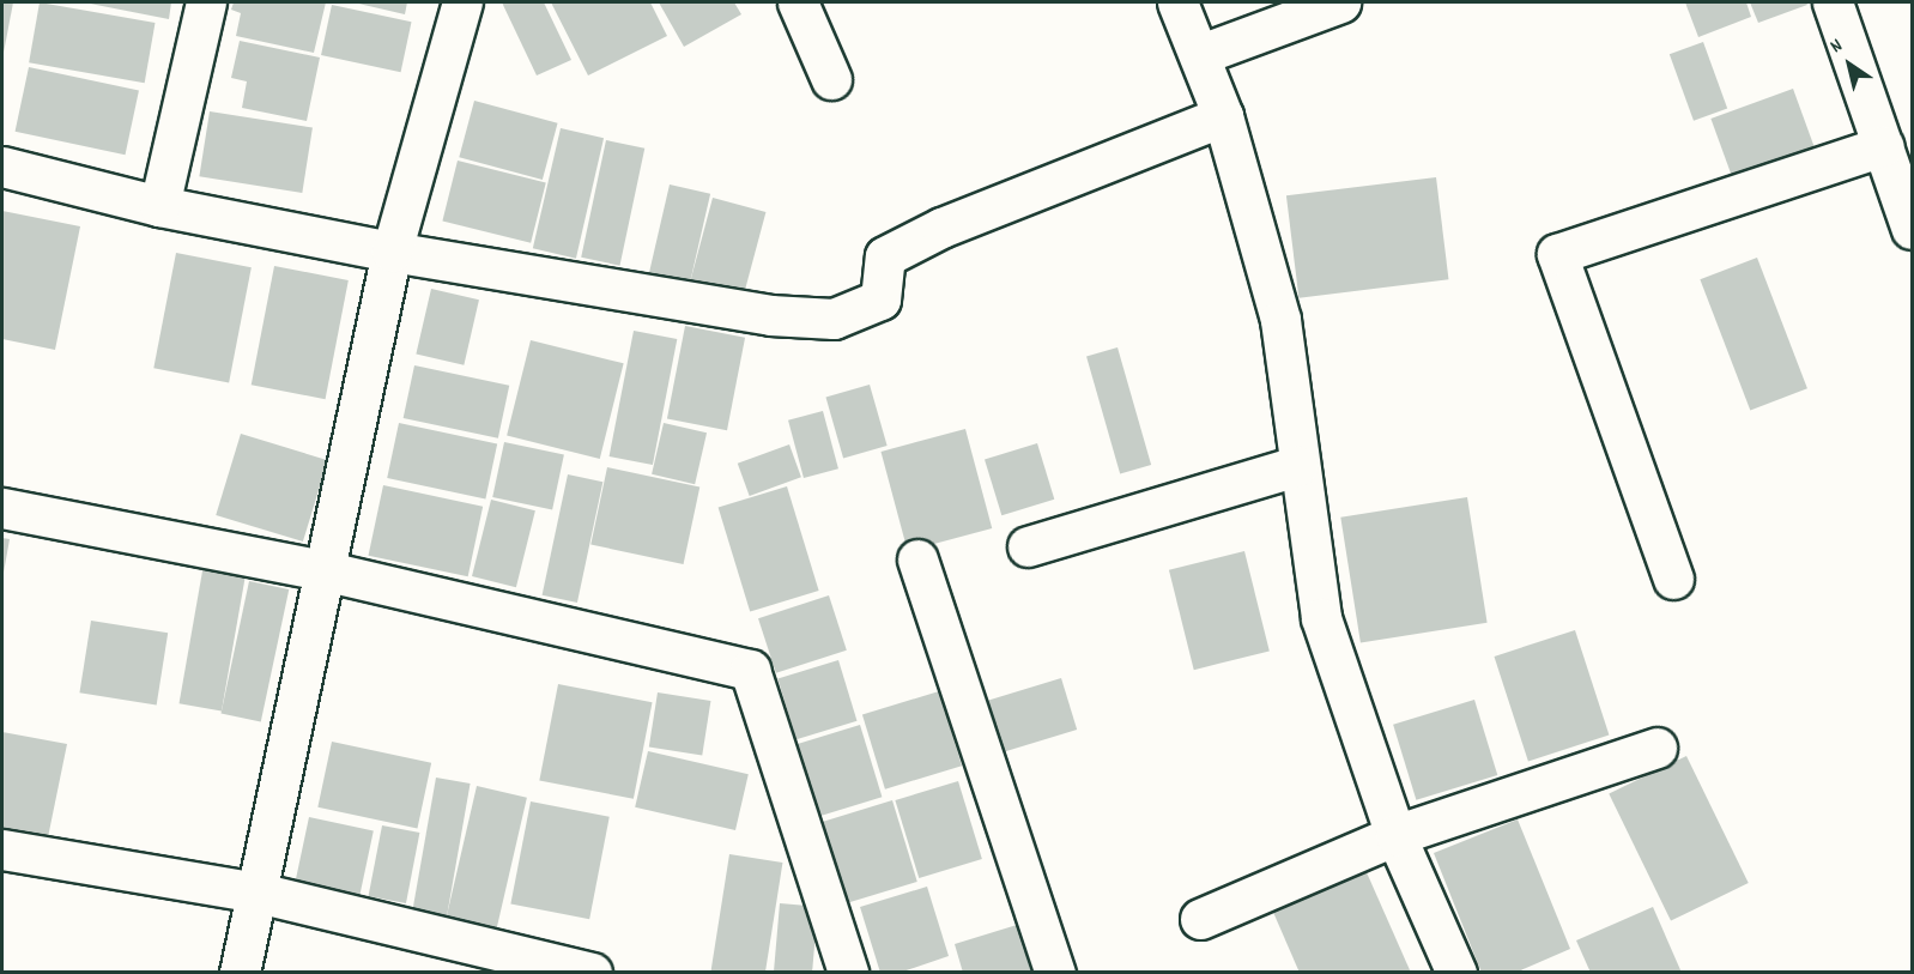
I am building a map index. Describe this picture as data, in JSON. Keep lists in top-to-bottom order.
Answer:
{
  "north": "top left"
}
